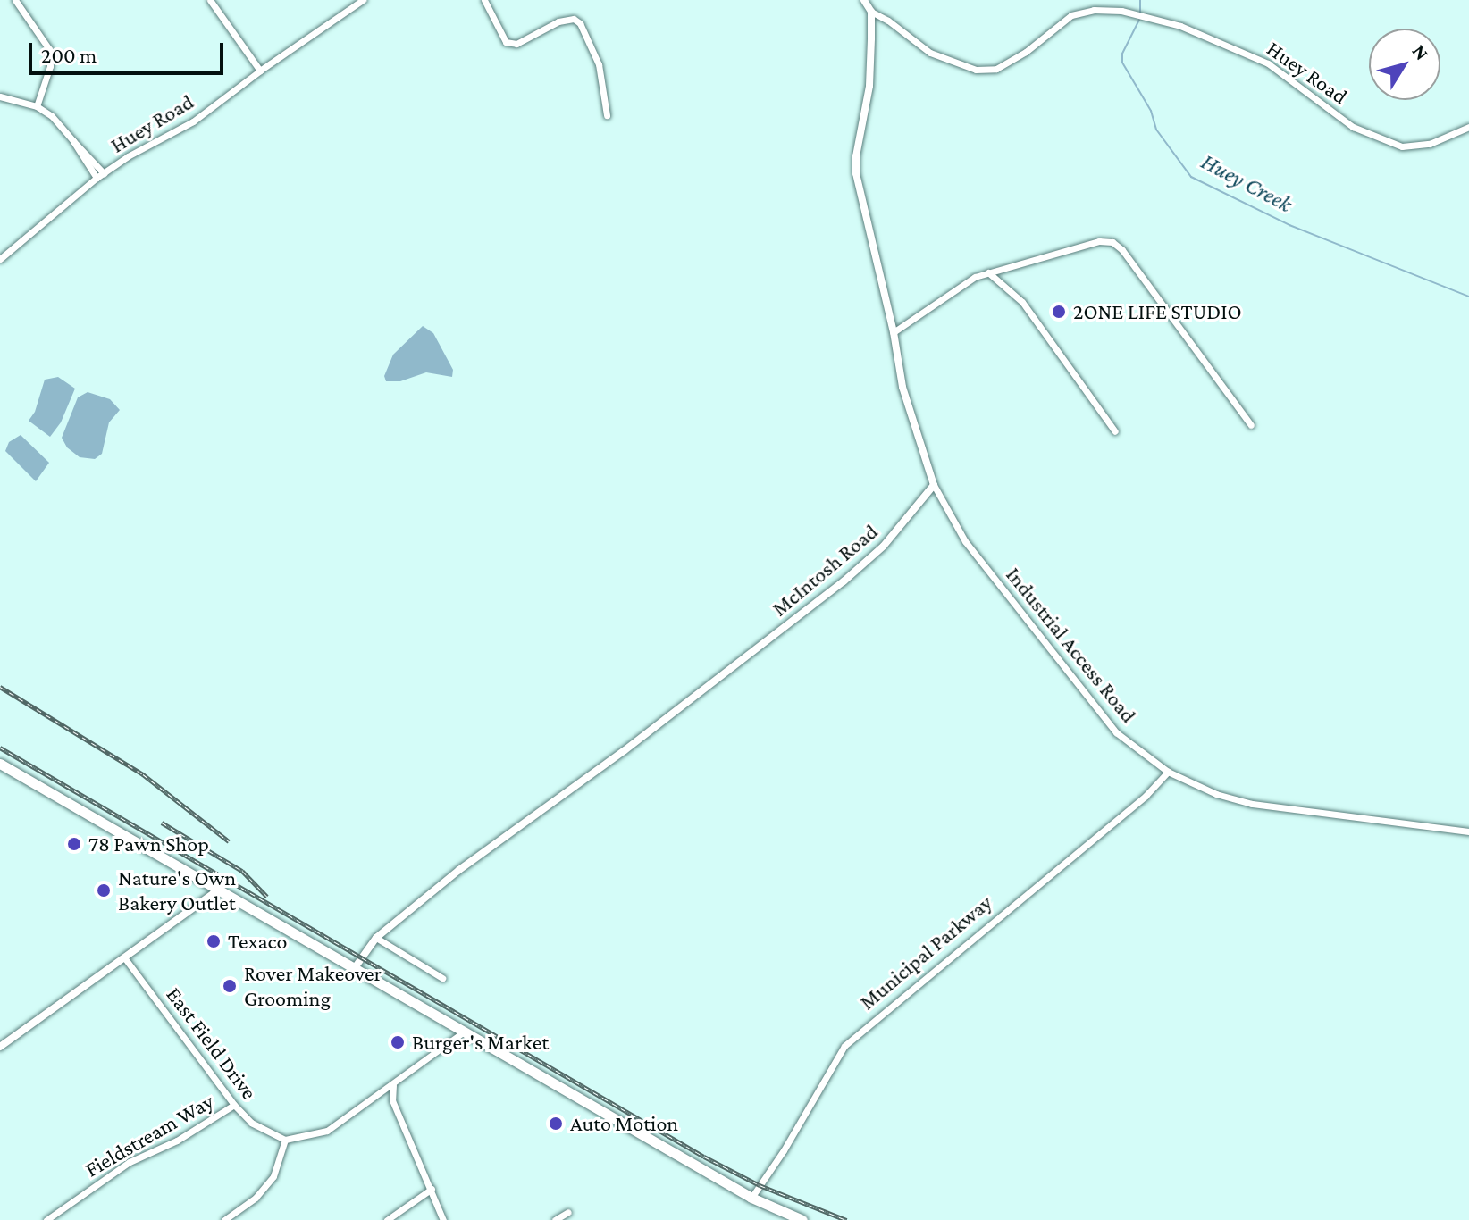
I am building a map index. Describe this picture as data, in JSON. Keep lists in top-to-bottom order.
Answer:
{
  "streets": {
    "street": [
      "Huey Road",
      "McIntosh Road",
      "Industrial Access Road",
      "Municipal Parkway",
      "East Field Drive",
      "Fieldstream Way"
    ]
  },
  "crossings": [
    ["McIntosh Road", "Industrial Access Road"],
    ["Industrial Access Road", "Municipal Parkway"],
    ["East Field Drive", "Fieldstream Way"]
  ],
  "water": ["Huey Creek"],
  "places": [
    "2ONE LIFE STUDIO",
    "78 Pawn Shop",
    "Nature's Own Bakery Outlet",
    "Texaco",
    "Rover Makeover Grooming",
    "Burger's Market",
    "Auto Motion"
  ],
  "scale_bar": "200 m",
  "north": "top right"
}
